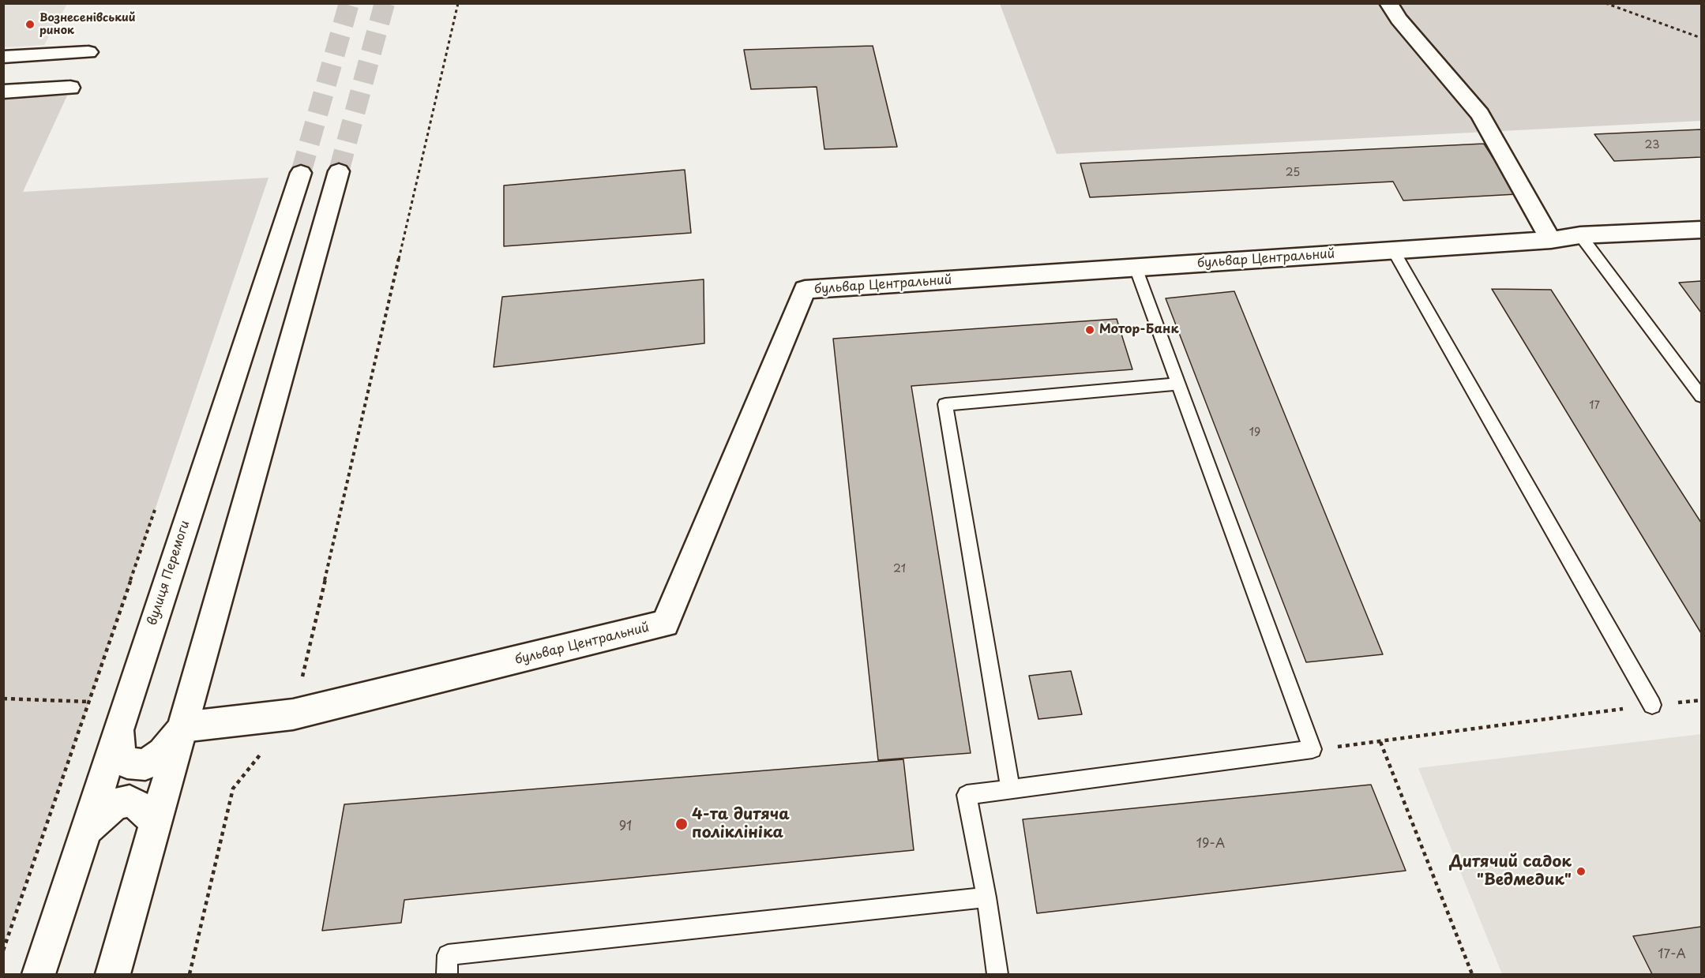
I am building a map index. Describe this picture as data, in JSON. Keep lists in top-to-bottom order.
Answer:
{
  "streets": {
    "street": ["бульвар Центральний", "вулиця Перемоги"]
  },
  "places": [
    "Вознесенівський ринок",
    "Мотор-Банк",
    "4-та дитяча поліклініка",
    "Дитячий садок \"Ведмедик\""
  ],
  "house_numbers": [
    "23",
    "25",
    "17",
    "19",
    "21",
    "91",
    "19-А",
    "17-А"
  ]
}
